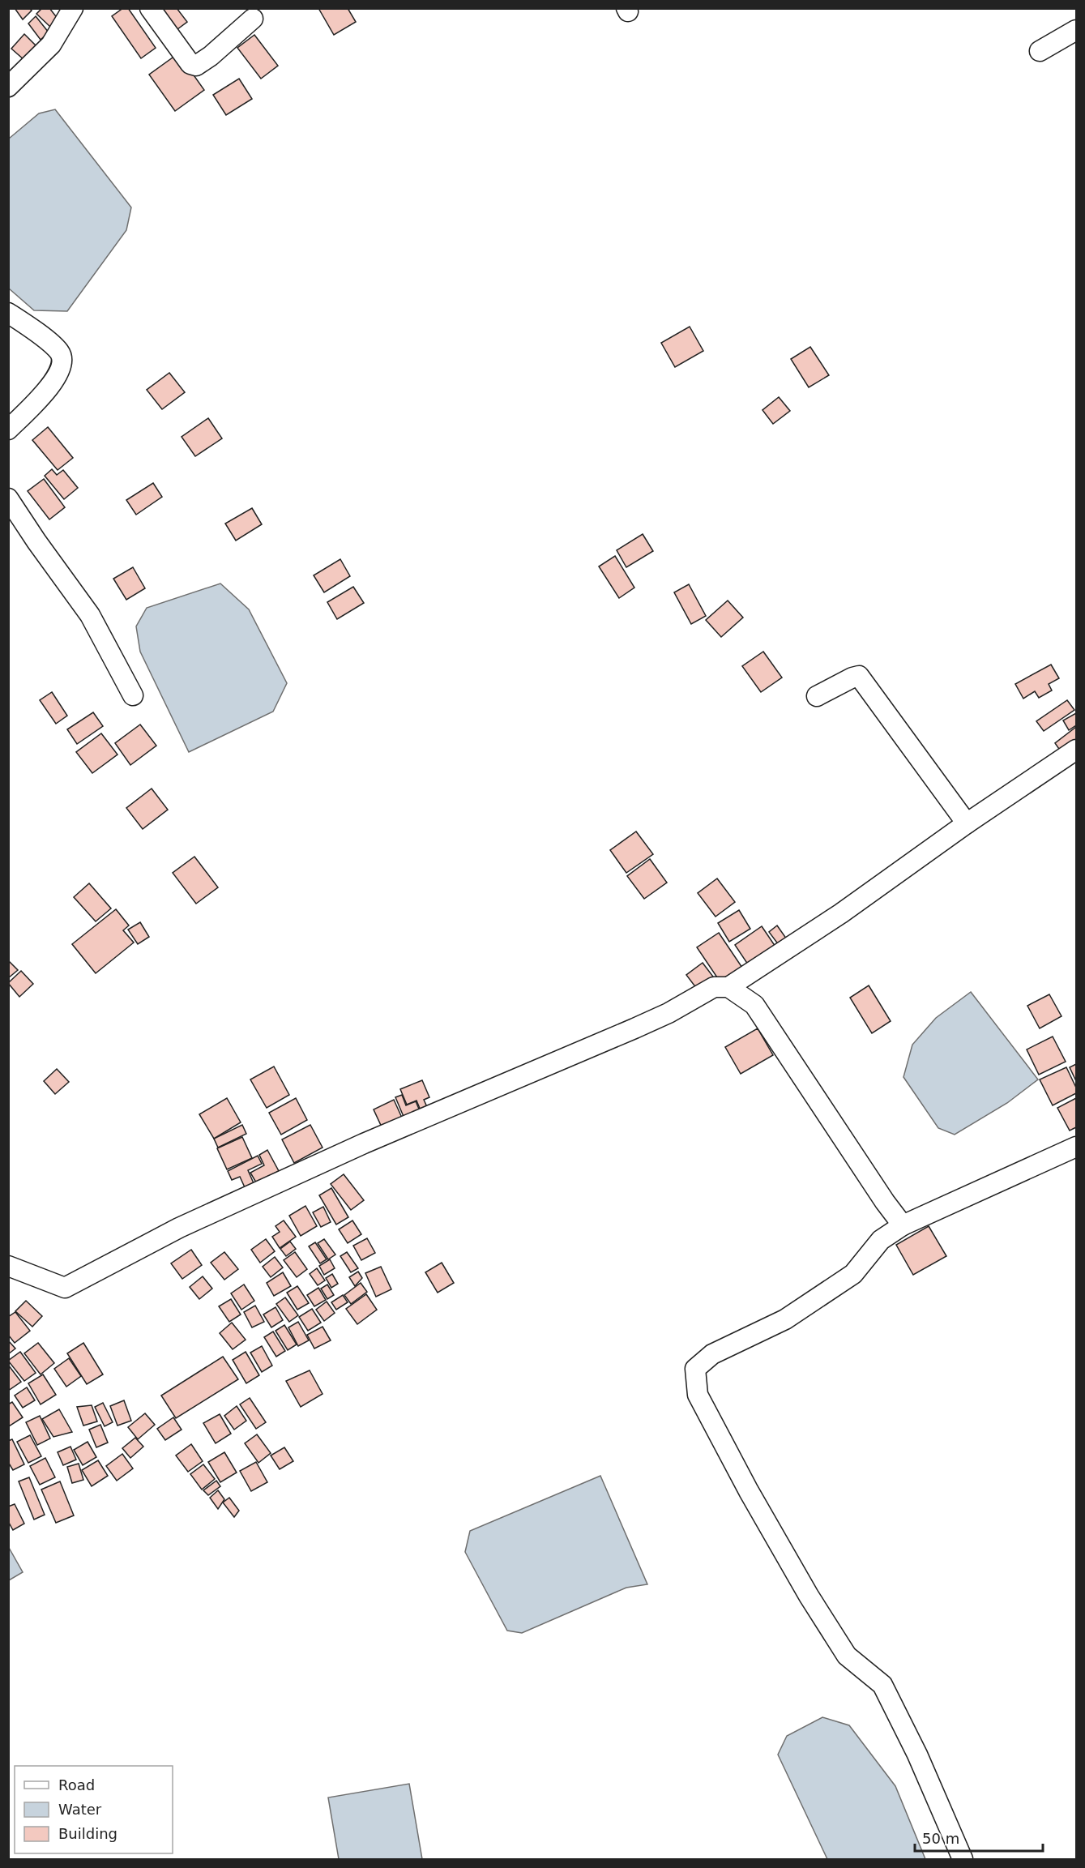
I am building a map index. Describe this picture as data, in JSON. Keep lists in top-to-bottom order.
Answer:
{
  "legend": ["Road", "Water", "Building"],
  "scale_bar": "50 m"
}
